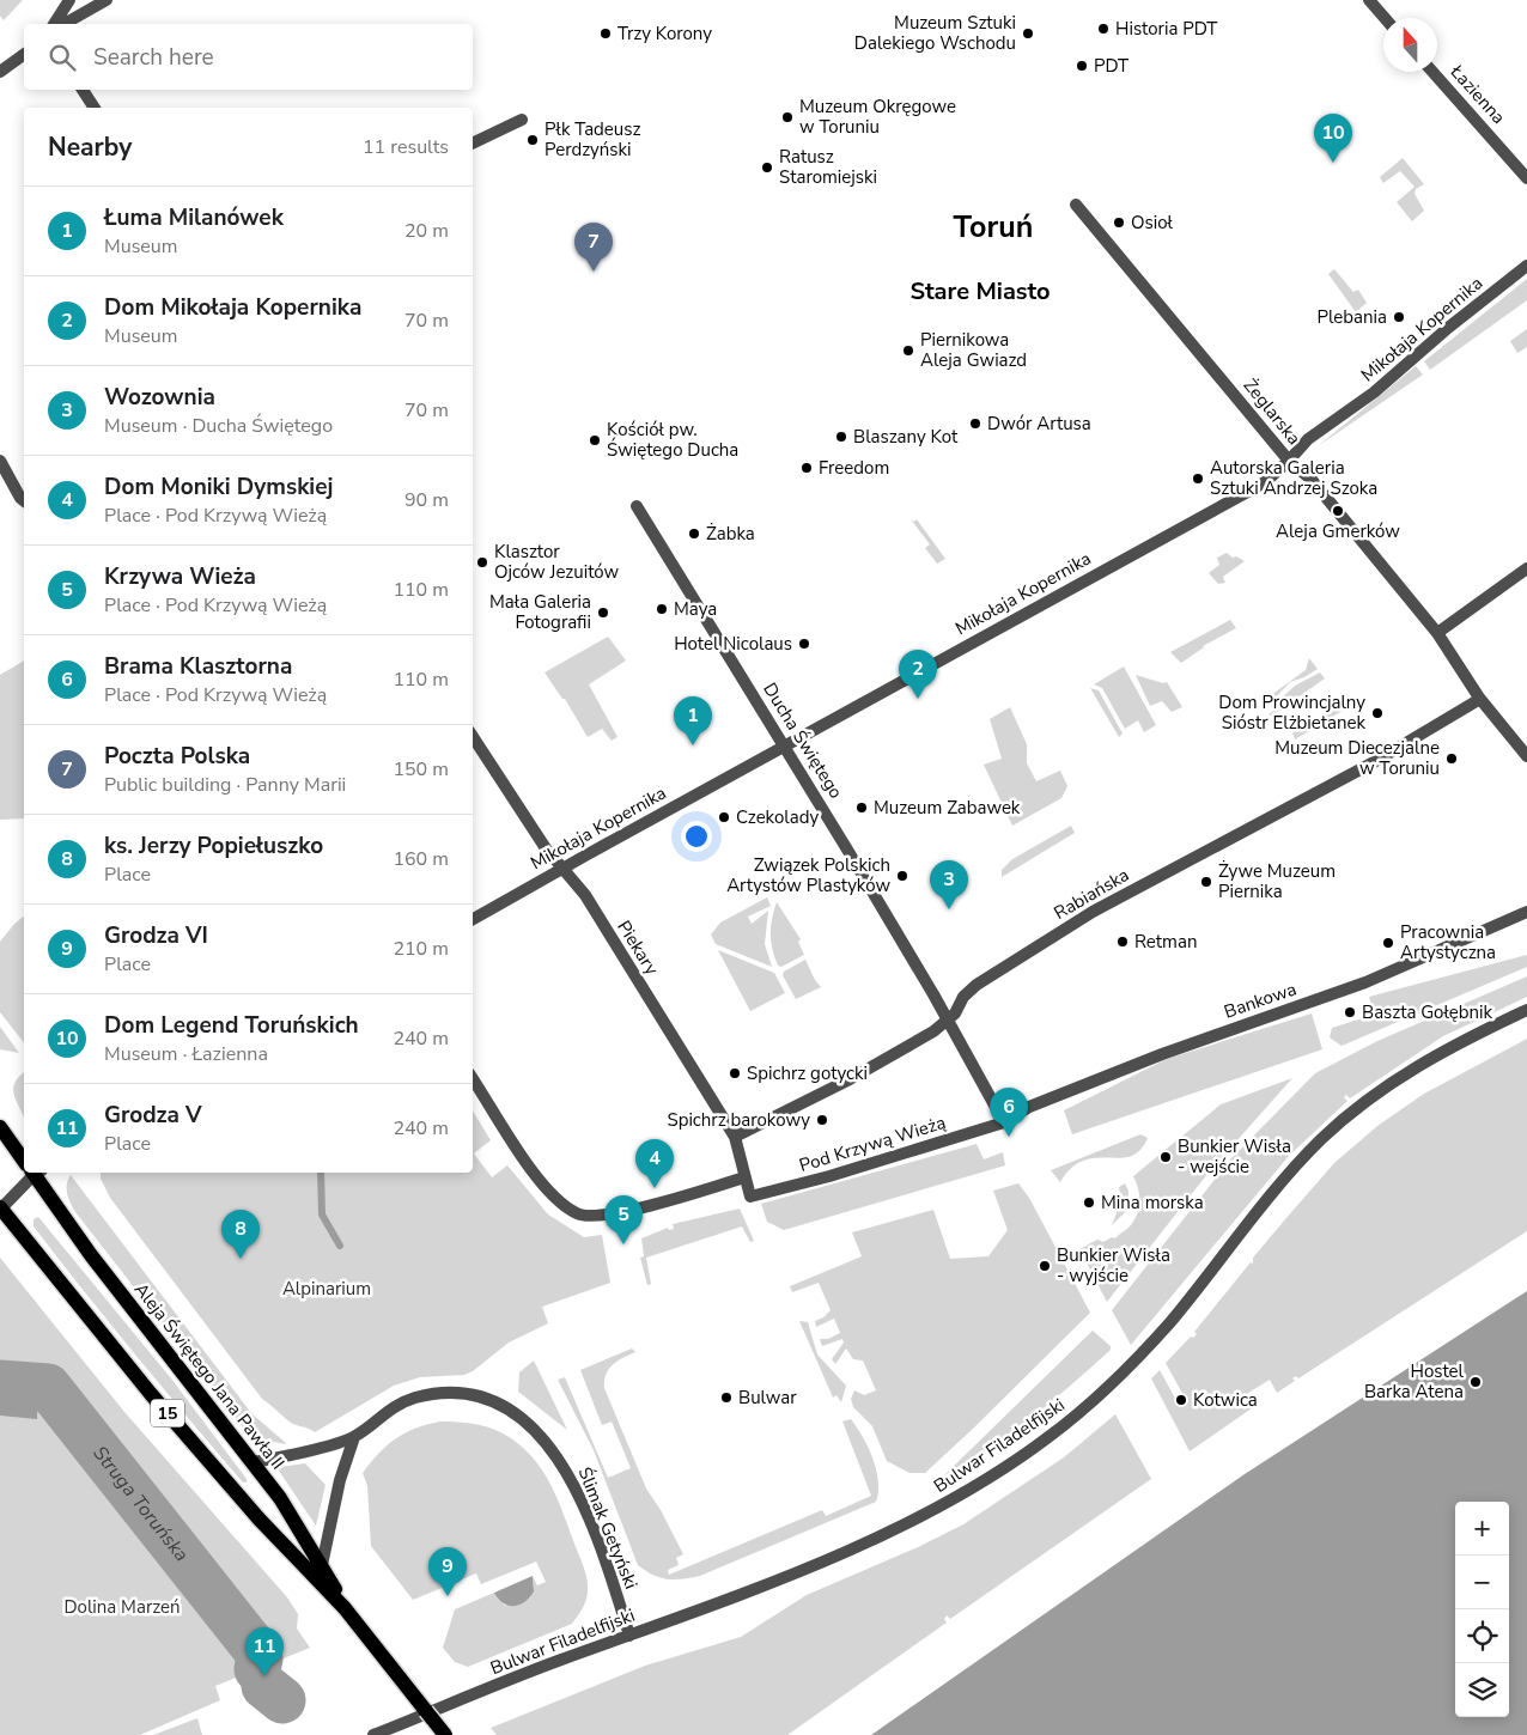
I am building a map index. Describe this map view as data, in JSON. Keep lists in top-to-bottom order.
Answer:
{
  "streets": {
    "main road": ["Aleja Świętego Jana Pawła II", "15"],
    "street": [
      "Łazienna",
      "Mikołaja Kopernika",
      "Żeglarska",
      "Ducha Świętego",
      "Rabiańska",
      "Piekary",
      "Bankowa",
      "Pod Krzywą Wieżą",
      "Bulwar Filadelfijski",
      "Ślimak Getyński"
    ]
  },
  "crossings": [
    ["Mikołaja Kopernika", "Żeglarska"],
    ["Mikołaja Kopernika", "Ducha Świętego"],
    ["Mikołaja Kopernika", "Piekary"],
    ["Żeglarska", "Rabiańska"],
    ["Ducha Świętego", "Rabiańska"],
    ["Ducha Świętego", "Bankowa"],
    ["Ducha Świętego", "Pod Krzywą Wieżą"],
    ["Rabiańska", "Piekary"],
    ["Piekary", "Pod Krzywą Wieżą"],
    ["Bankowa", "Pod Krzywą Wieżą"],
    ["Aleja Świętego Jana Pawła II", "Ślimak Getyński"],
    ["Bulwar Filadelfijski", "Ślimak Getyński"]
  ],
  "districts": ["Toruń", "Stare Miasto"],
  "water": ["Struga Toruńska"],
  "parks": ["Alpinarium", "Dolina Marzeń"],
  "places": [
    "Historia PDT",
    "Trzy Korony",
    "Muzeum Sztuki Dalekiego Wschodu",
    "PDT",
    "Muzeum Okręgowe w Toruniu",
    "Płk Tadeusz Perdzyński",
    "Ratusz Staromiejski",
    "Osioł",
    "Plebania",
    "Piernikowa Aleja Gwiazd",
    "Dwór Artusa",
    "Blaszany Kot",
    "Kościół pw. Świętego Ducha",
    "Freedom",
    "Autorska Galeria Sztuki Andrzej Szoka",
    "Aleja Gmerków",
    "Żabka",
    "Klasztor Ojców Jezuitów",
    "Maya",
    "Mała Galeria Fotografii",
    "Hotel Nicolaus",
    "Dom Prowincjalny Sióstr Elżbietanek",
    "Muzeum Diecezjalne w Toruniu",
    "Muzeum Zabawek",
    "Czekolady",
    "Związek Polskich Artystów Plastyków",
    "Żywe Muzeum Piernika",
    "Retman",
    "Pracownia Artystyczna",
    "Baszta Gołębnik",
    "Spichrz gotycki",
    "Spichrz barokowy",
    "Bunkier Wisła - wejście",
    "Mina morska",
    "Bunkier Wisła - wyjście",
    "Hostel Barka Atena",
    "Bulwar",
    "Kotwica"
  ],
  "north": "top",
  "page": {
    "search": "Search here",
    "heading": ["Nearby", "11 results"],
    "pins": [
      "10",
      "7",
      "2",
      "1",
      "3",
      "6",
      "4",
      "5",
      "8",
      "9",
      "11"
    ],
    "list": [
      {
        "mark": "1",
        "name": "Łuma Milanówek",
        "note": "Museum",
        "value": "20 m"
      },
      {
        "mark": "2",
        "name": "Dom Mikołaja Kopernika",
        "note": "Museum",
        "value": "70 m"
      },
      {
        "mark": "3",
        "name": "Wozownia",
        "note": "Museum · Ducha Świętego",
        "value": "70 m"
      },
      {
        "mark": "4",
        "name": "Dom Moniki Dymskiej",
        "note": "Place · Pod Krzywą Wieżą",
        "value": "90 m"
      },
      {
        "mark": "5",
        "name": "Krzywa Wieża",
        "note": "Place · Pod Krzywą Wieżą",
        "value": "110 m"
      },
      {
        "mark": "6",
        "name": "Brama Klasztorna",
        "note": "Place · Pod Krzywą Wieżą",
        "value": "110 m"
      },
      {
        "mark": "7",
        "name": "Poczta Polska",
        "note": "Public building · Panny Marii",
        "value": "150 m"
      },
      {
        "mark": "8",
        "name": "ks. Jerzy Popiełuszko",
        "note": "Place",
        "value": "160 m"
      },
      {
        "mark": "9",
        "name": "Grodza VI",
        "note": "Place",
        "value": "210 m"
      },
      {
        "mark": "10",
        "name": "Dom Legend Toruńskich",
        "note": "Museum · Łazienna",
        "value": "240 m"
      },
      {
        "mark": "11",
        "name": "Grodza V",
        "note": "Place",
        "value": "240 m"
      }
    ],
    "map_buttons": ["+", "−"]
  }
}
